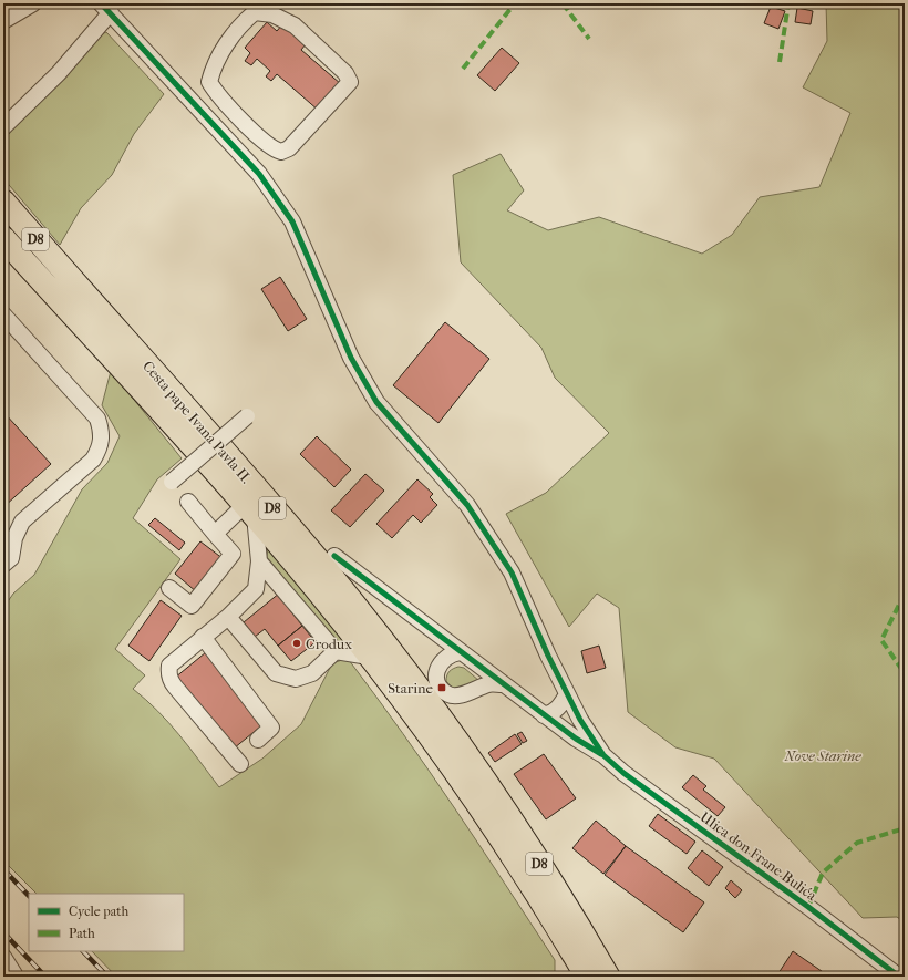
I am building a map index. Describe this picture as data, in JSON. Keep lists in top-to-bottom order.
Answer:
{
  "streets": {
    "highway": ["D8", "Cesta pape Ivana Pavla II."],
    "street": ["Ulica don Frane Bulića"]
  },
  "crossings": [
    ["D8", "Cesta pape Ivana Pavla II."]
  ],
  "parks": ["Nove Starine"],
  "places": {
    "other": ["Crodux"],
    "transit": ["Starine"]
  },
  "legend": ["Cycle path", "Path"]
}
